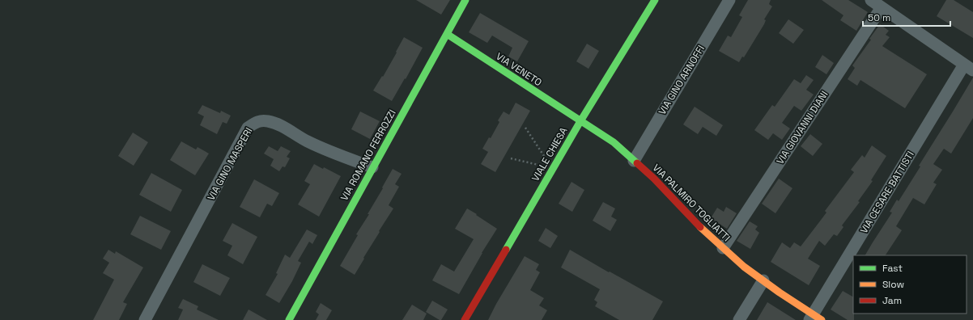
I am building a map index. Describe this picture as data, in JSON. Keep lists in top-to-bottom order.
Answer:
{
  "streets": {
    "street": [
      "VIA VENETO",
      "VIA GINO ARNOFFI",
      "VIA GIOVANNI DIANI",
      "VIALE CHIESA",
      "VIA ROMANO FERROZZI",
      "VIA GINO MASPERI",
      "VIA CESARE BATTISTI",
      "VIA PALMIRO TOGLIATTI"
    ]
  },
  "crossings": [
    ["VIA VENETO", "VIALE CHIESA"],
    ["VIA VENETO", "VIA ROMANO FERROZZI"],
    ["VIA VENETO", "VIA PALMIRO TOGLIATTI"],
    ["VIA GINO ARNOFFI", "VIA PALMIRO TOGLIATTI"],
    ["VIA GIOVANNI DIANI", "VIA PALMIRO TOGLIATTI"],
    ["VIALE CHIESA", "VIA PALMIRO TOGLIATTI"],
    ["VIA ROMANO FERROZZI", "VIA GINO MASPERI"],
    ["VIA CESARE BATTISTI", "VIA PALMIRO TOGLIATTI"]
  ],
  "legend": ["Fast", "Slow", "Jam"],
  "scale_bar": "50 m"
}
